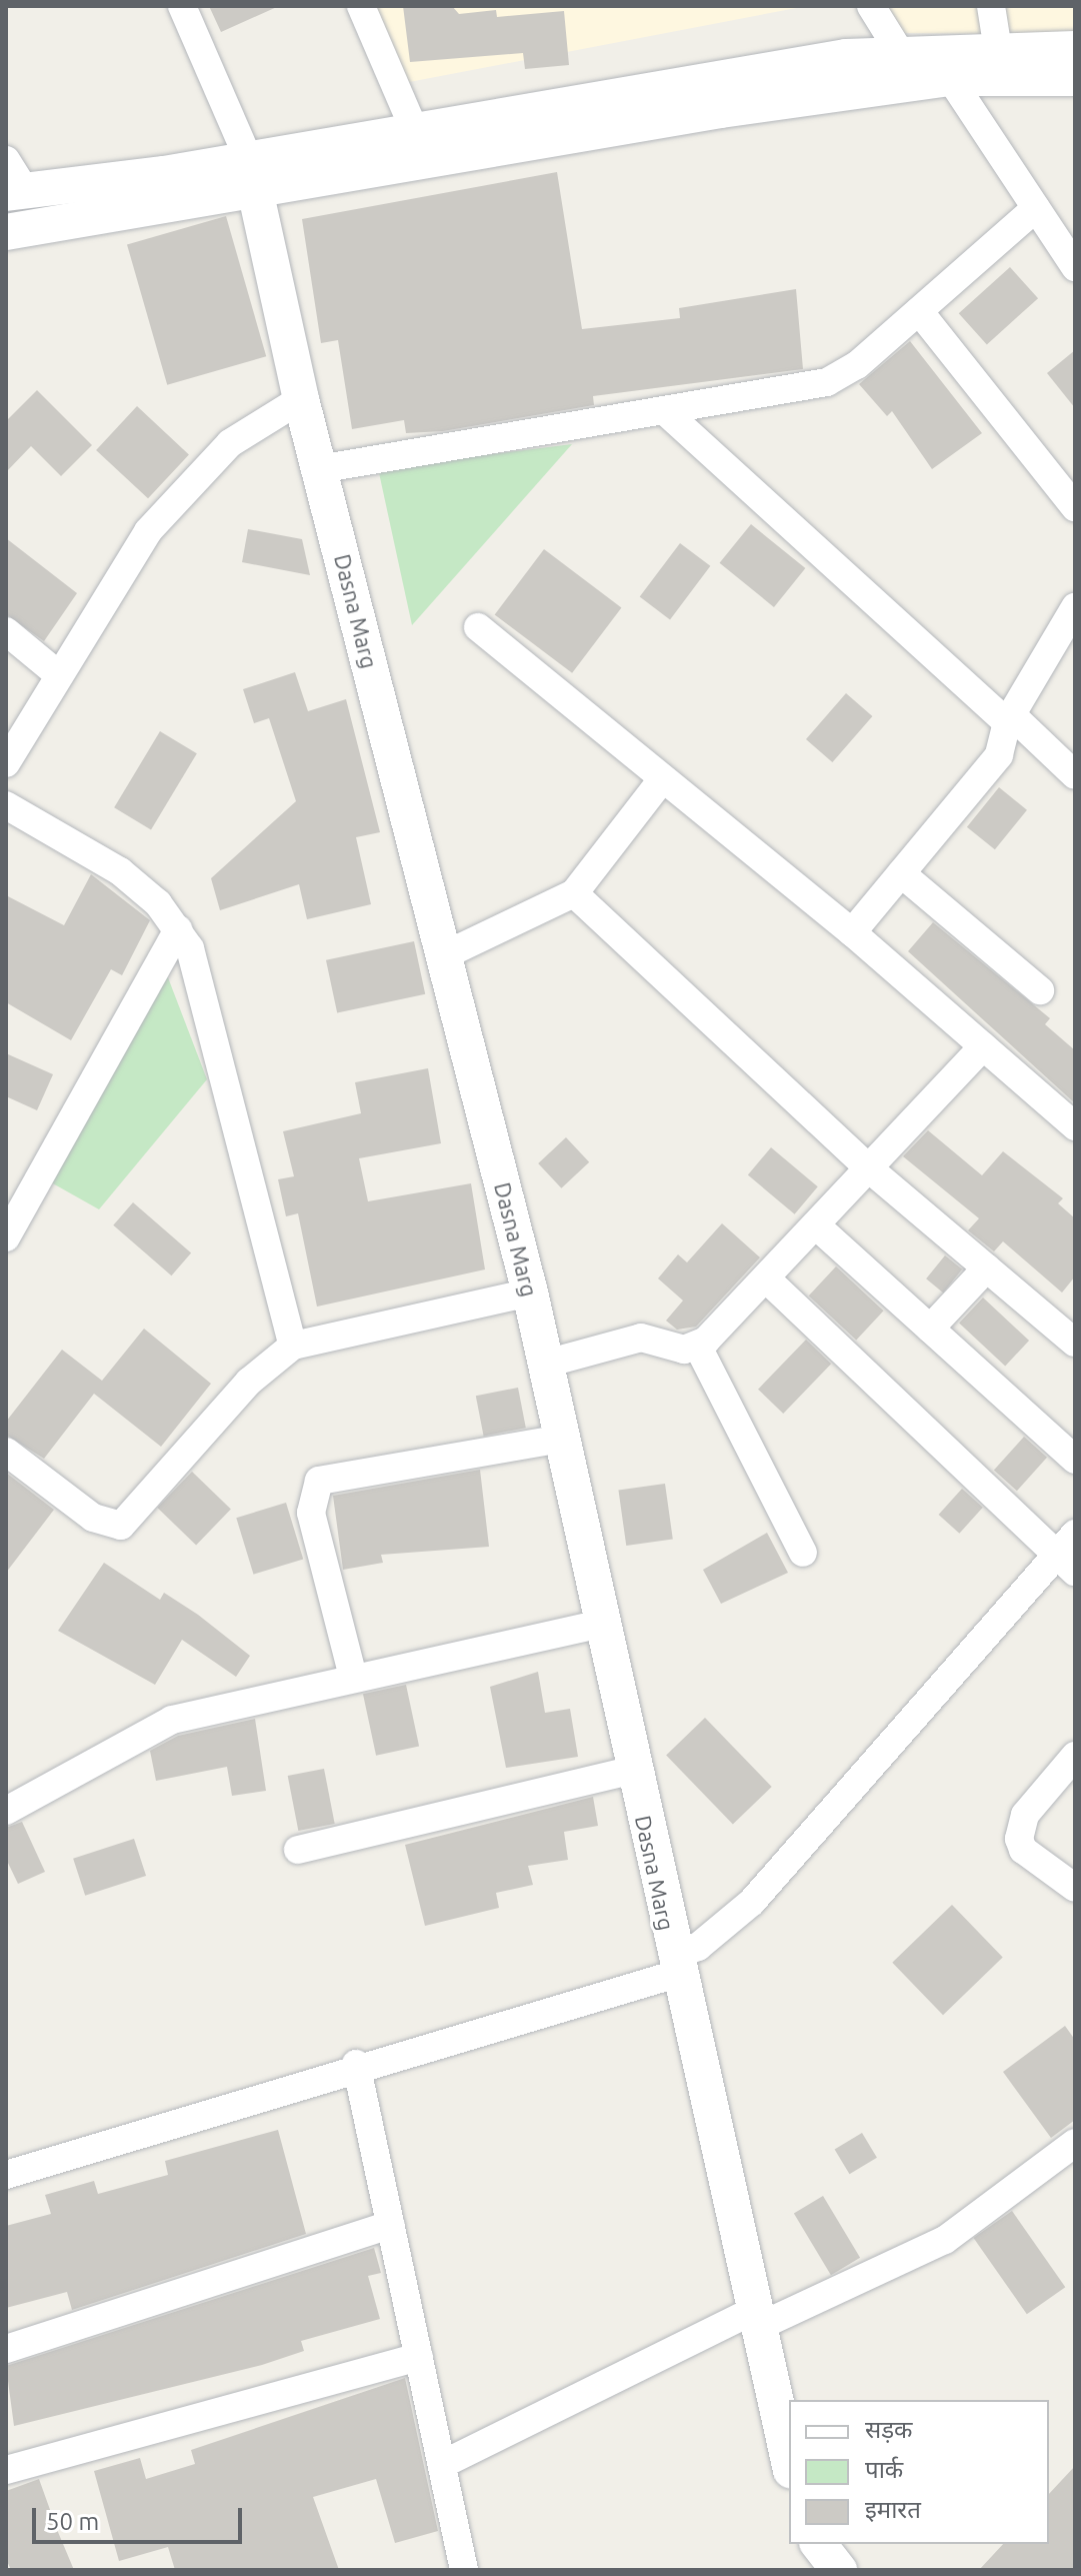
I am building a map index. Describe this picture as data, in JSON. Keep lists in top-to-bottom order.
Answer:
{
  "streets": {
    "street": ["Dasna Marg"]
  },
  "legend": ["सड़क", "पार्क", "इमारत"],
  "scale_bar": "50 m"
}
